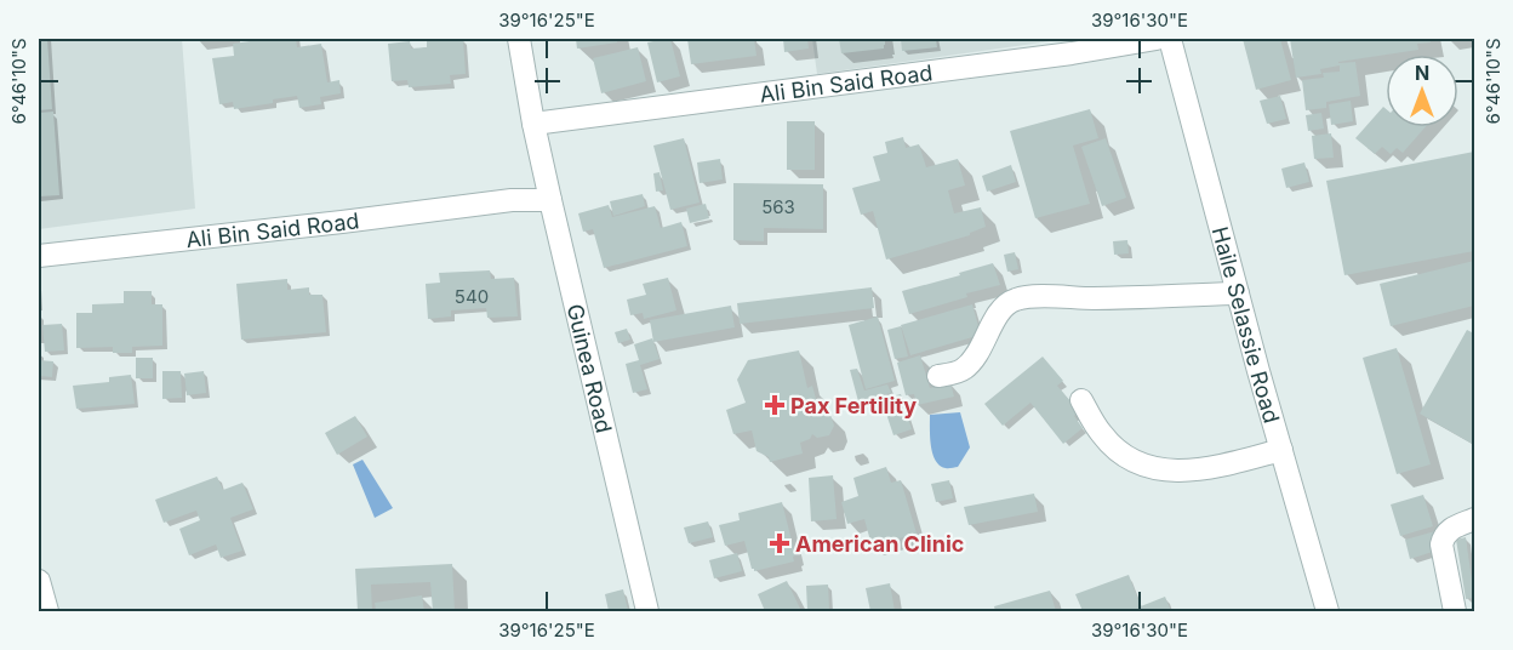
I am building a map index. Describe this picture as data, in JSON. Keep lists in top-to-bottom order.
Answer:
{
  "streets": {
    "street": ["Ali Bin Said Road", "Haile Selassie Road", "Guinea Road"]
  },
  "crossings": [
    ["Ali Bin Said Road", "Guinea Road"]
  ],
  "places": {
    "health": ["Pax Fertility", "American Clinic"]
  },
  "house_numbers": ["563", "540"],
  "north": "top",
  "coordinates": ["39°16'25\"E", "39°16'30\"E", "6°46'10\"S"]
}
